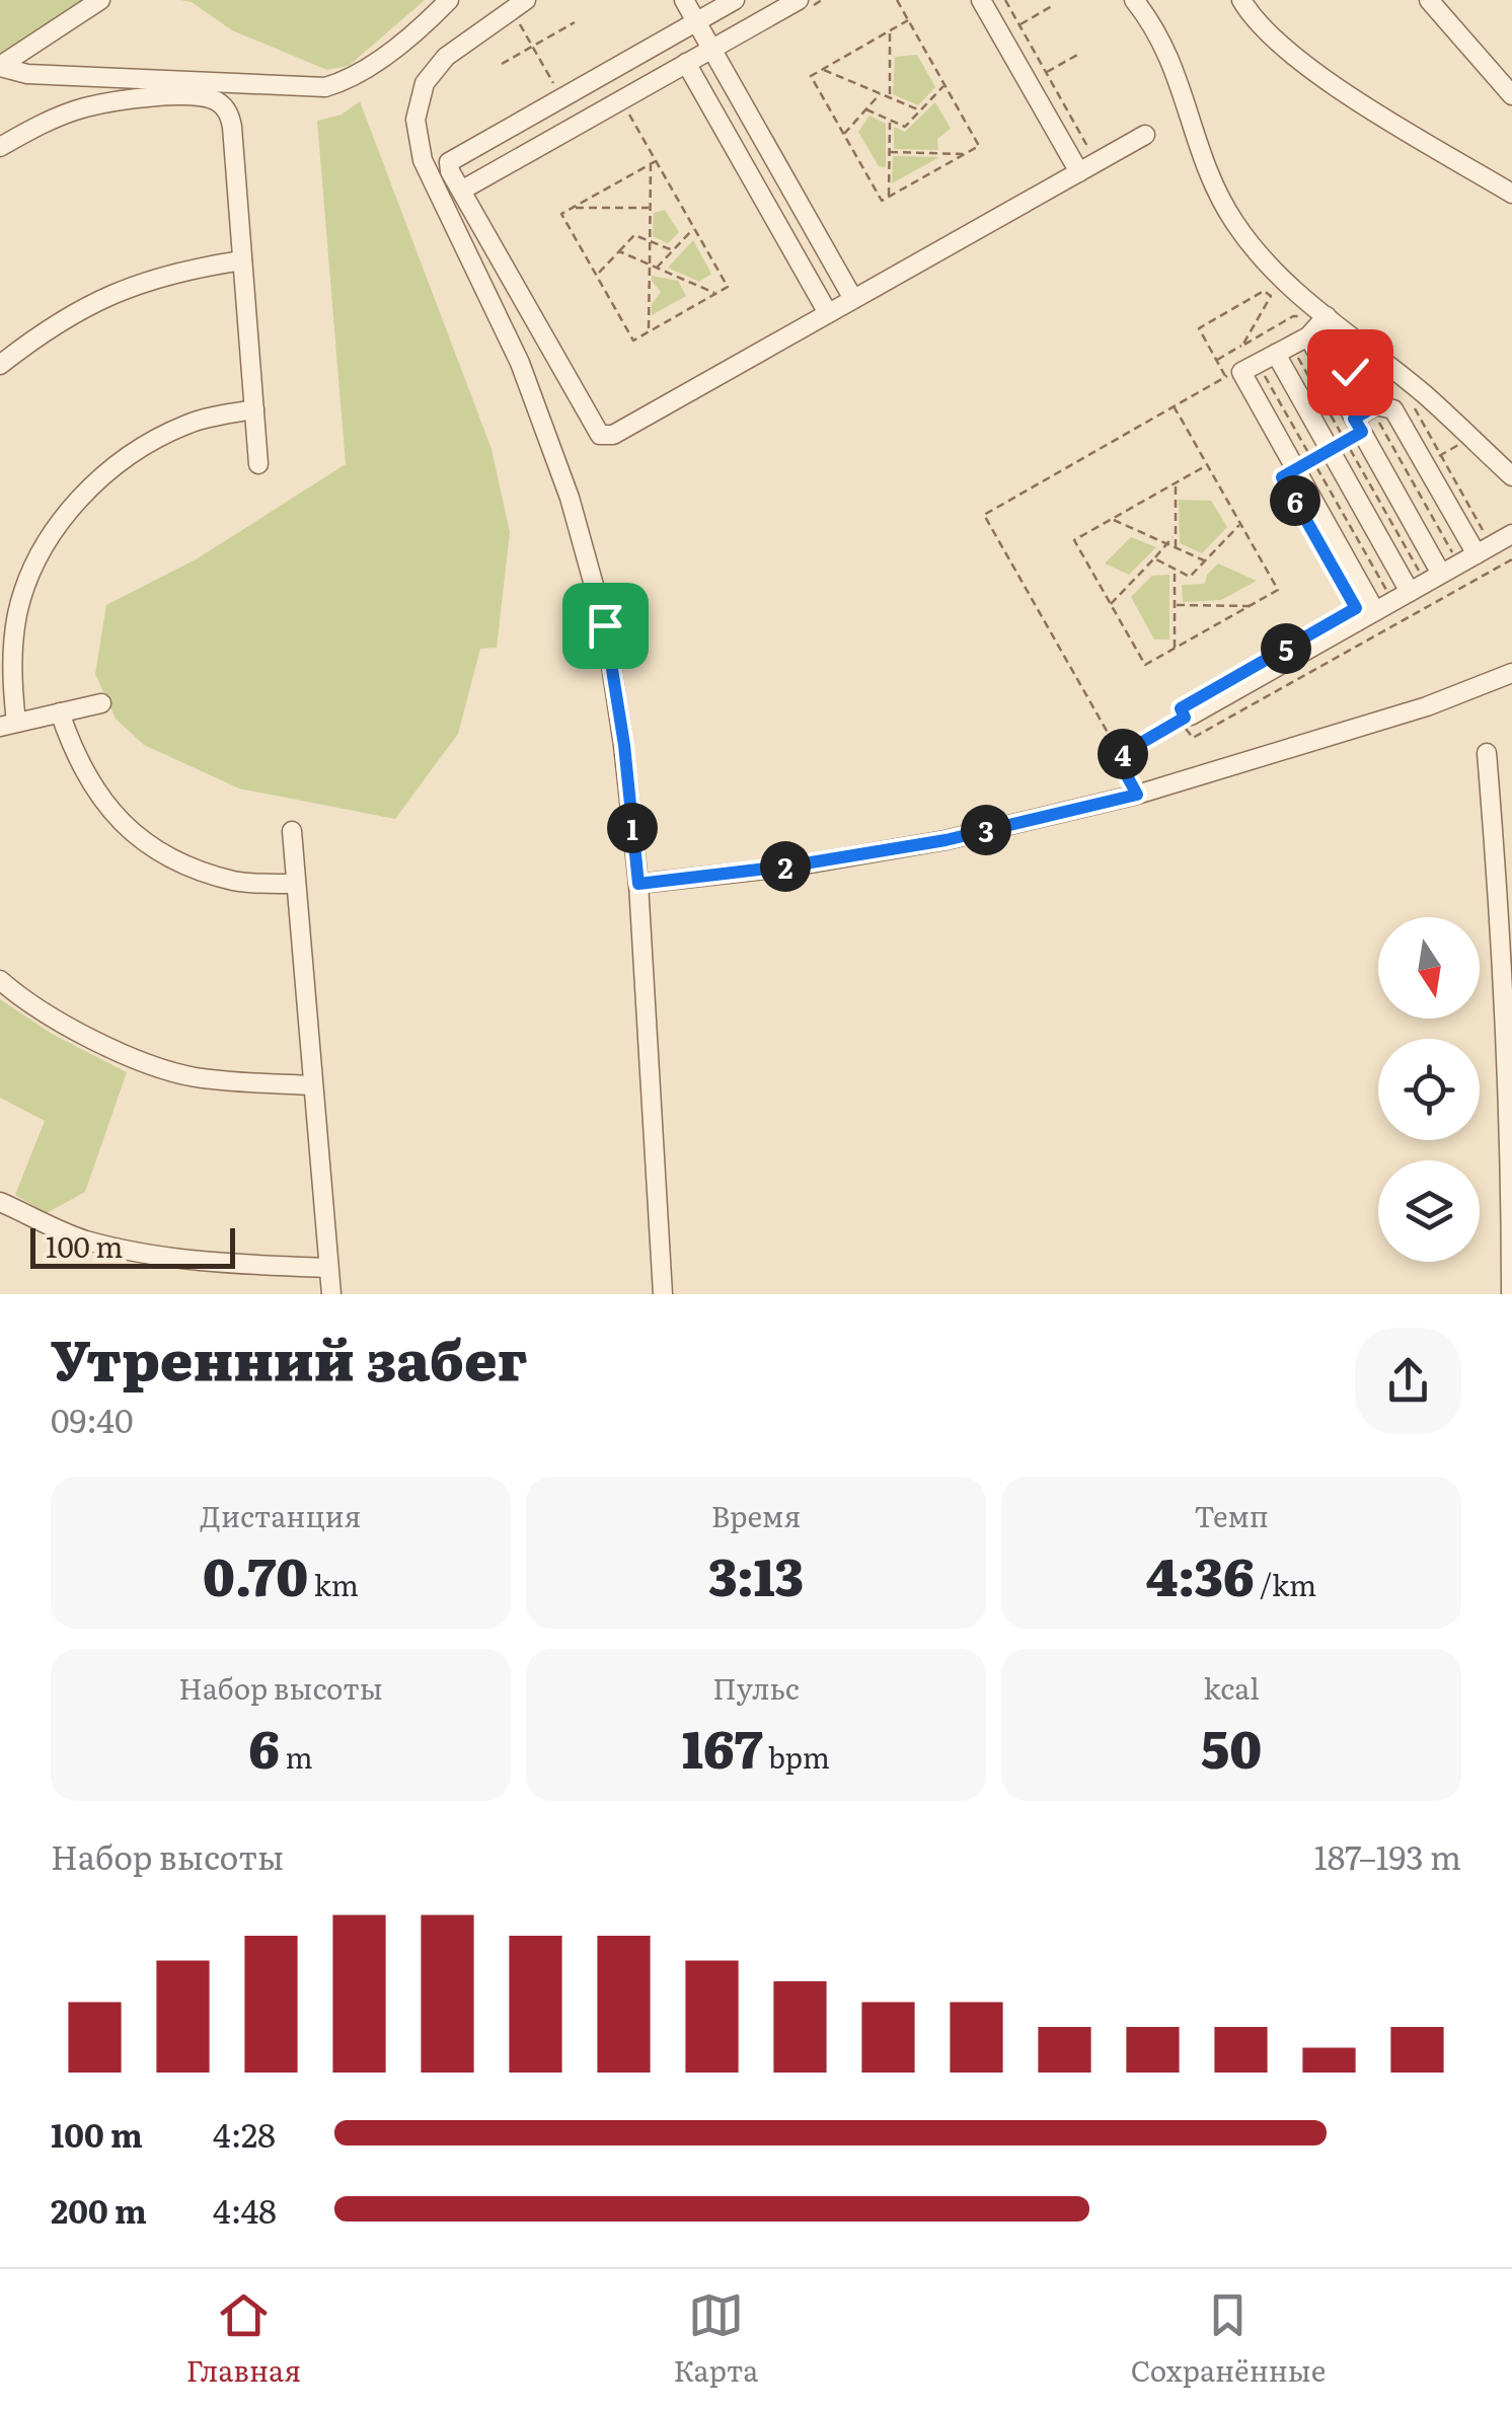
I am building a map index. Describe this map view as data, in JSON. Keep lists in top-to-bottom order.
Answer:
{
  "scale_bar": "100 m",
  "north": "bottom",
  "page": {
    "pins": [
      "6",
      "5",
      "4",
      "1",
      "3",
      "2"
    ],
    "scale": "100 m",
    "heading": ["Утренний забег", "09:40"],
    "stats": [
      ["Дистанция", "0.70 km"],
      ["Время", "3:13"],
      ["Темп", "4:36 /km"],
      ["Набор высоты", "6 m"],
      ["Пульс", "167 bpm"],
      ["kcal", "50"]
    ],
    "chart": ["Набор высоты", "187–193 m"],
    "list": [
      {
        "name": "100 m",
        "note": "4:28"
      },
      {
        "name": "200 m",
        "note": "4:48"
      }
    ],
    "tabs": ["Главная", "Карта", "Сохранённые"]
  }
}
